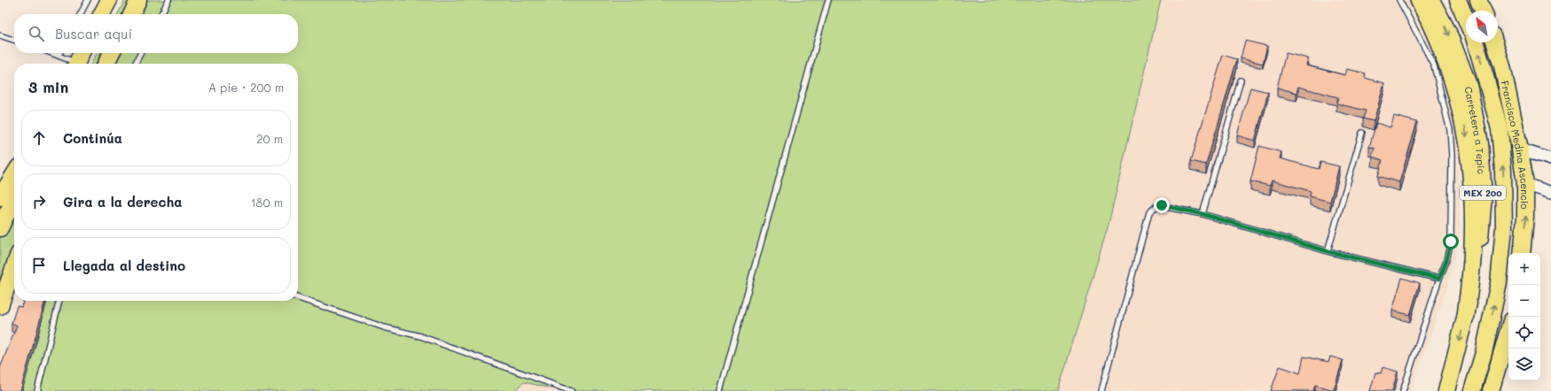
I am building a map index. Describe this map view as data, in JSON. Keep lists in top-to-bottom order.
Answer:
{
  "streets": {
    "highway": ["Carretera a Tepic", "Francisco Medina Ascencio", "MEX 200"]
  },
  "north": "top left",
  "page": {
    "search": "Buscar aquí",
    "heading": ["3 min", "A pie · 200 m"],
    "list": [
      ["Continúa", "20 m"],
      ["Gira a la derecha", "180 m"],
      "Llegada al destino"
    ],
    "map_buttons": ["+", "−"]
  }
}
